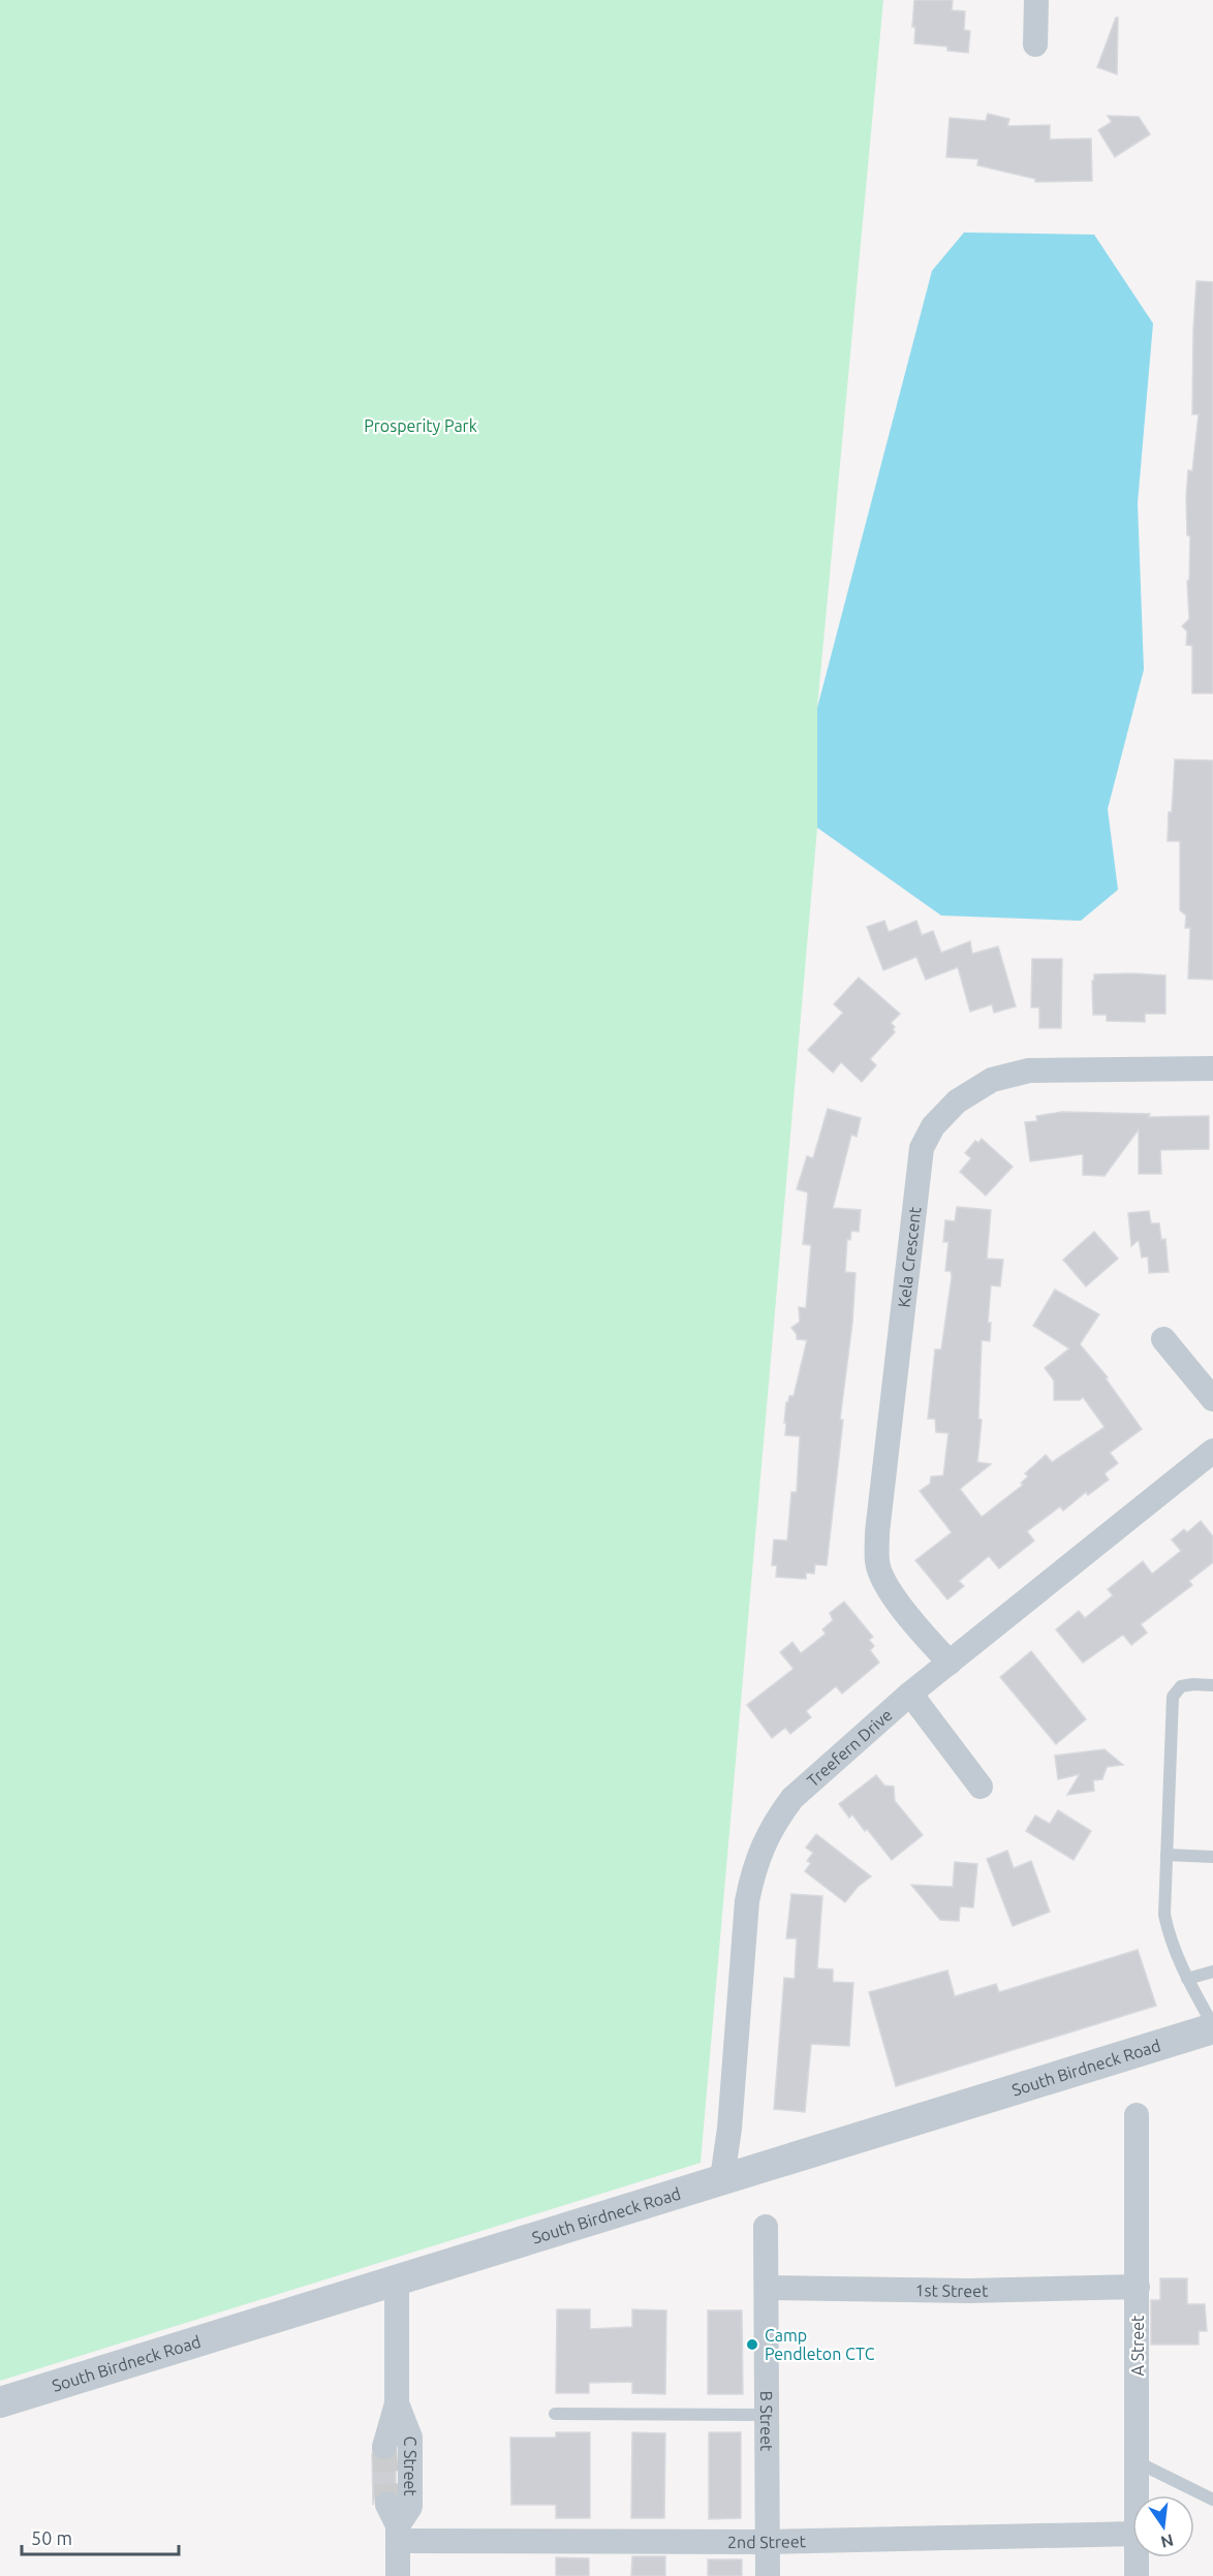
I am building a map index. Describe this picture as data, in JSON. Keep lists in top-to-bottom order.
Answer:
{
  "streets": {
    "street": [
      "Kela Crescent",
      "Treefern Drive",
      "South Birdneck Road",
      "1st Street",
      "A Street",
      "B Street",
      "C Street",
      "2nd Street"
    ]
  },
  "crossings": [
    ["Kela Crescent", "Treefern Drive"],
    ["Treefern Drive", "South Birdneck Road"],
    ["South Birdneck Road", "C Street"],
    ["1st Street", "A Street"],
    ["1st Street", "B Street"],
    ["B Street", "2nd Street"],
    ["C Street", "2nd Street"]
  ],
  "parks": ["Prosperity Park"],
  "places": ["Camp Pendleton CTC"],
  "scale_bar": "50 m",
  "north": "bottom"
}
